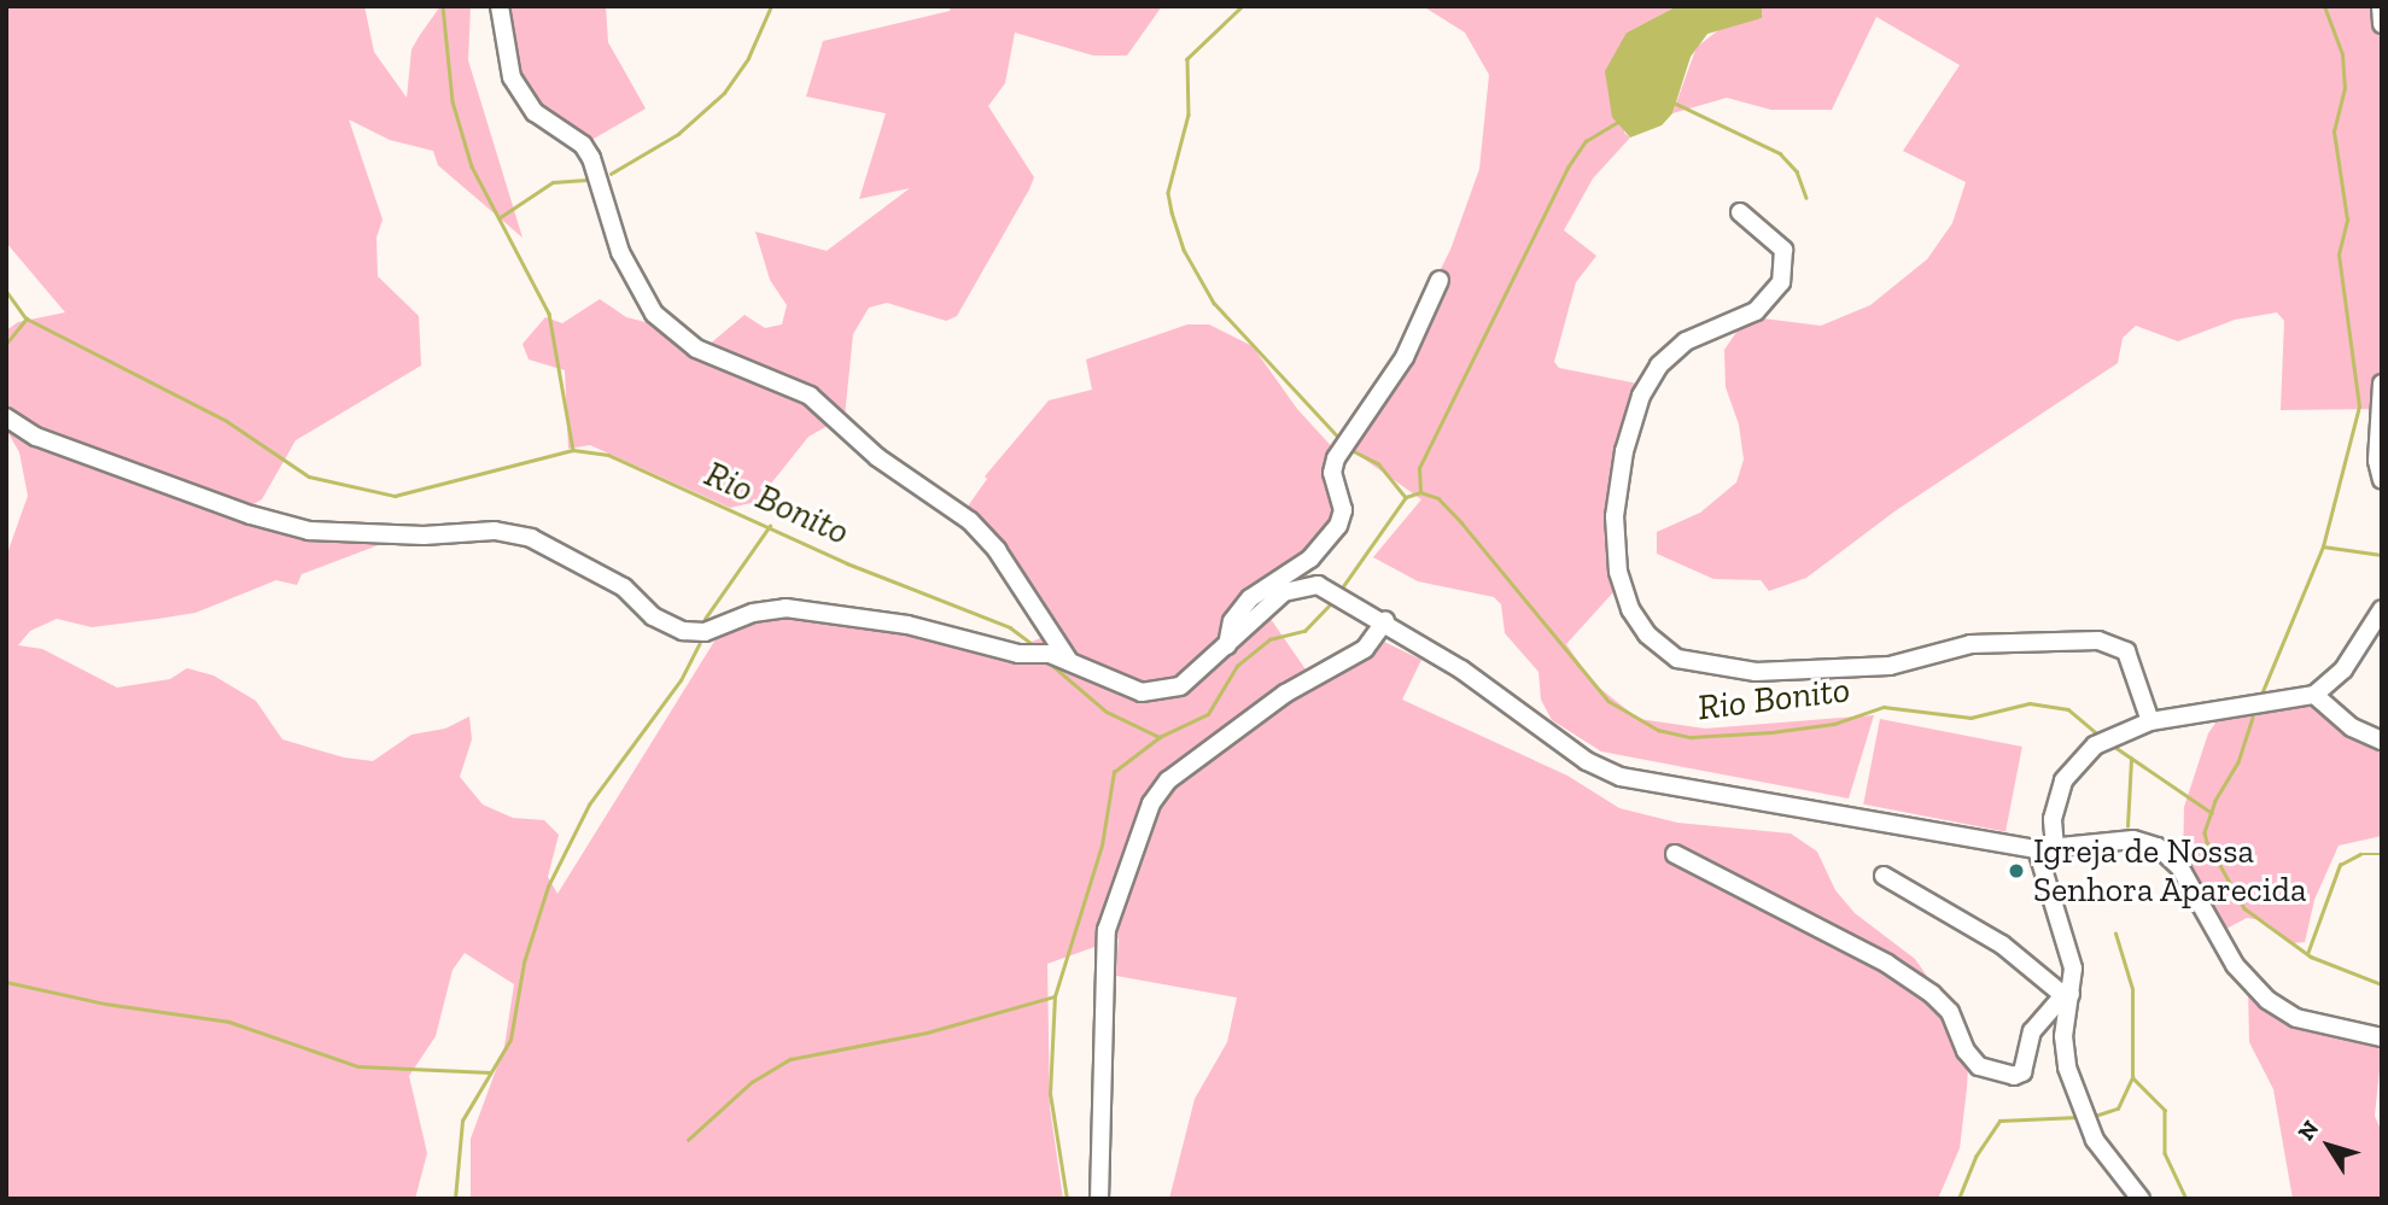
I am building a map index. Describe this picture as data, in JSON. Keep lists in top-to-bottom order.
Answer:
{
  "water": ["Rio Bonito"],
  "places": ["Igreja de Nossa Senhora Aparecida"],
  "north": "top left"
}
